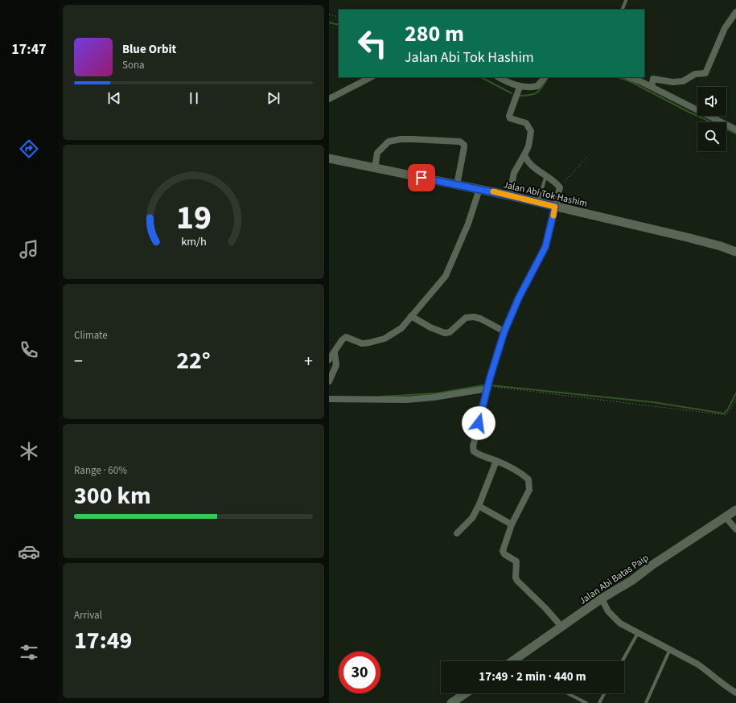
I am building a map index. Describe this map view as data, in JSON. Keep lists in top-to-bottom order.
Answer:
{
  "streets": {
    "main road": ["Jalan Abi Tok Hashim", "Jalan Abi Batas Paip"]
  },
  "page": {
    "tabs": "17:47",
    "turn": ["280 m", "Jalan Abi Tok Hashim"],
    "song": ["Blue Orbit", "Sona"],
    "tile": [
      "Climate",
      ["Range · 60%", "300 km"],
      ["Arrival", "17:49"]
    ],
    "heat": ["−", "22°", "+"],
    "limit": "30",
    "trip": "17:49 · 2 min · 440 m",
    "gauge": ["19", "km/h"]
  }
}
